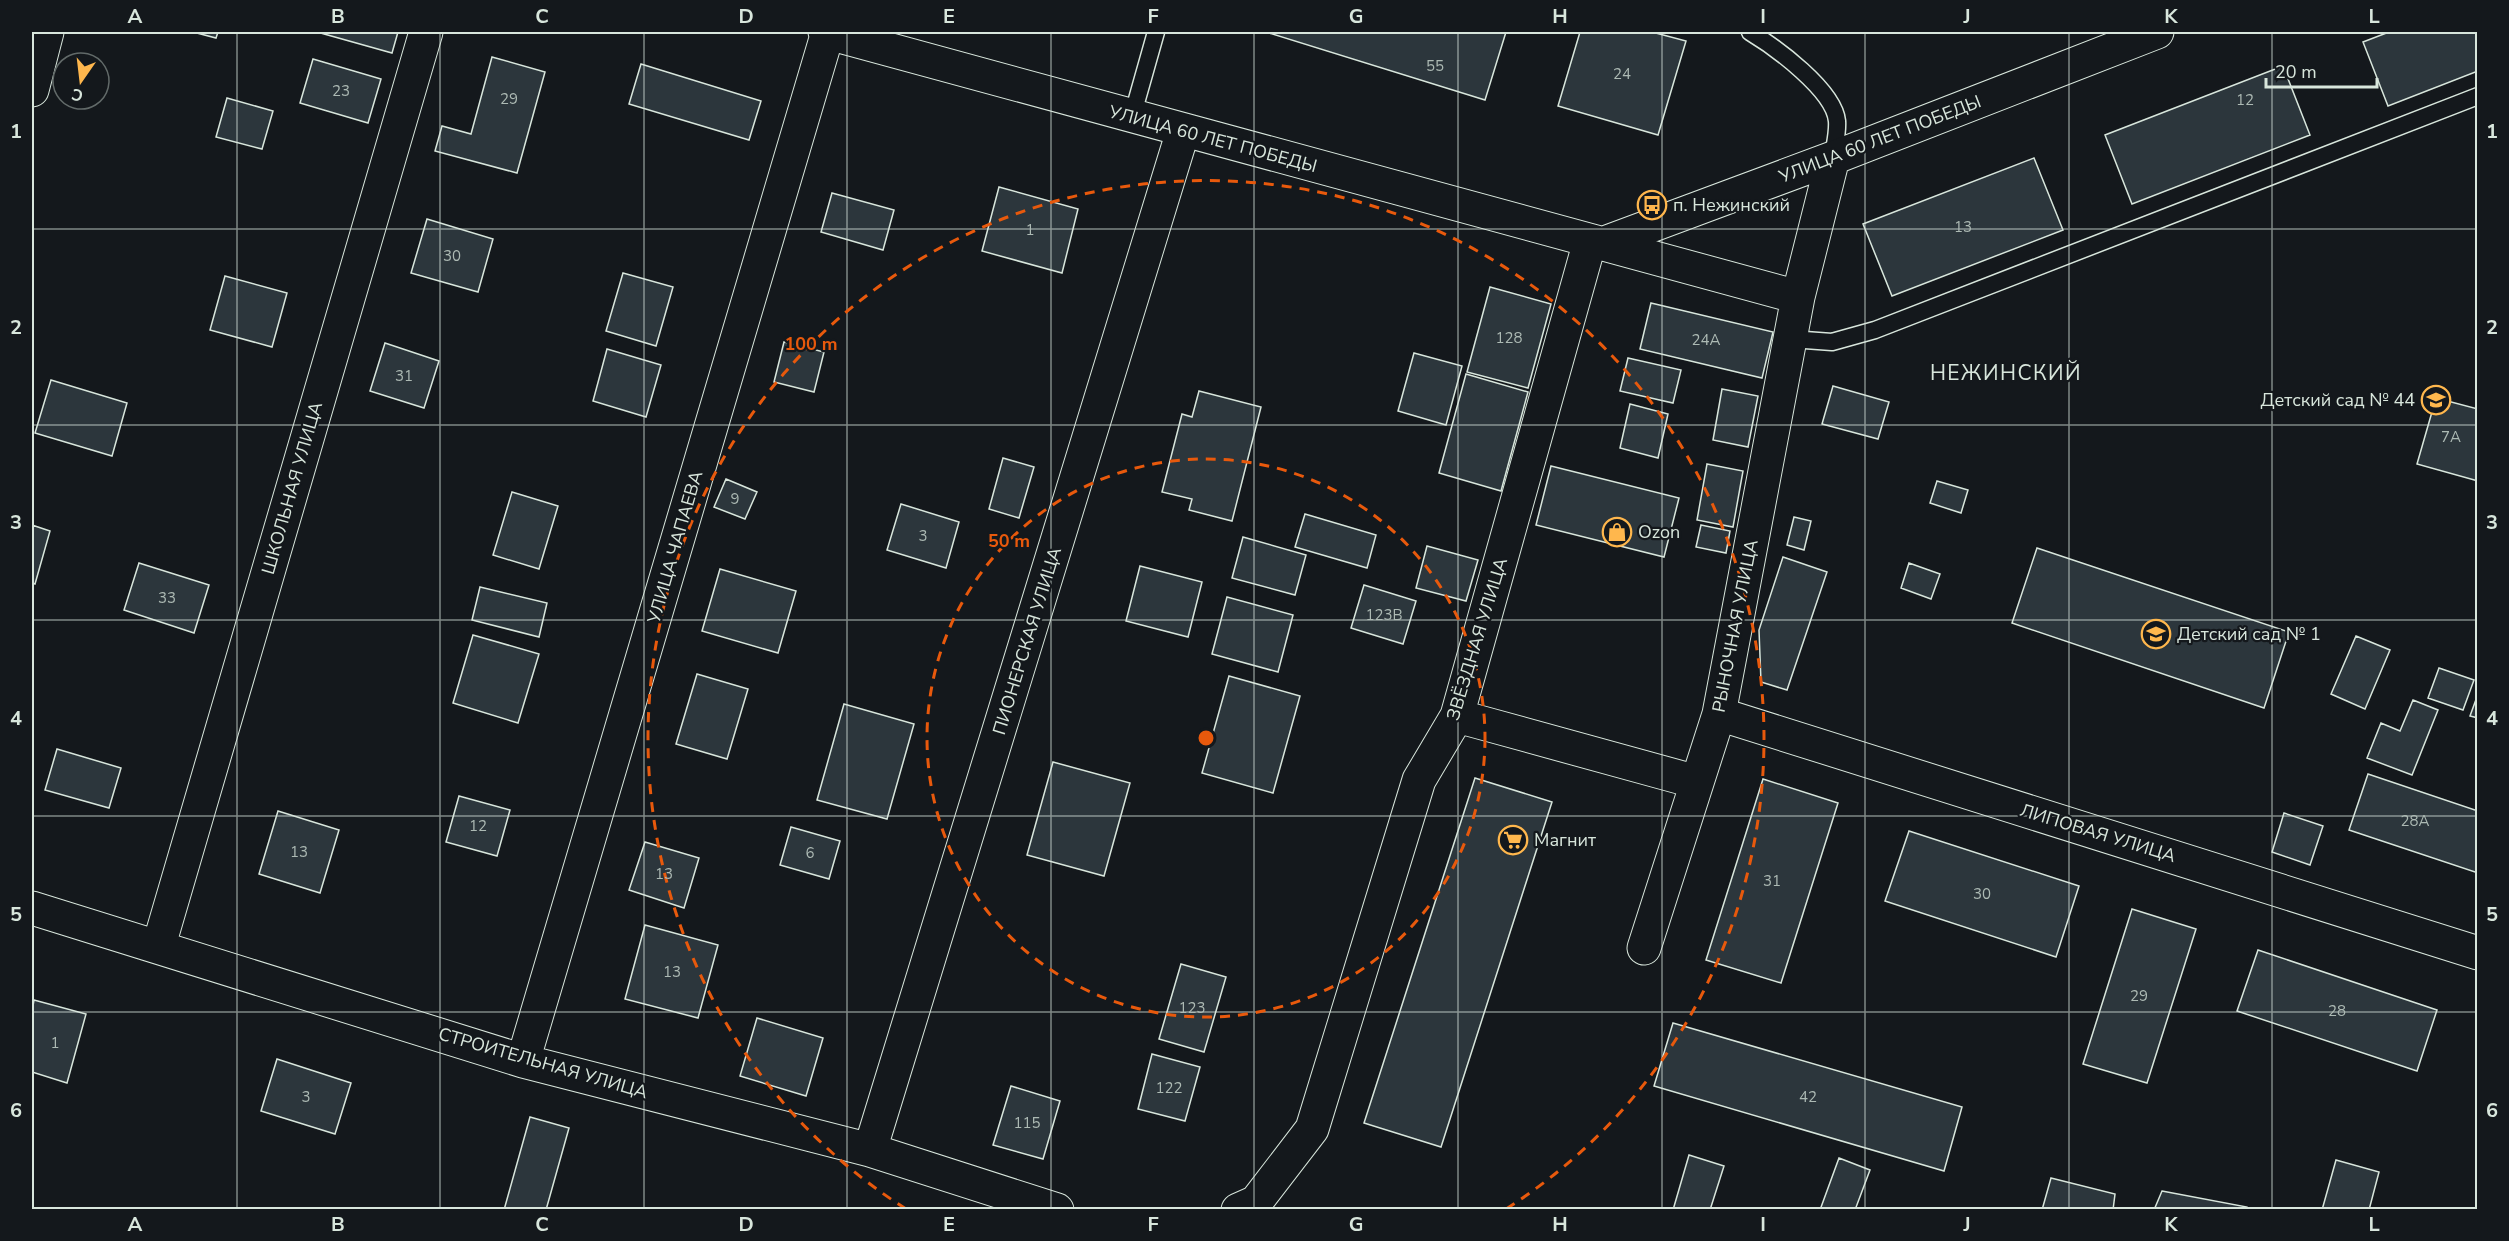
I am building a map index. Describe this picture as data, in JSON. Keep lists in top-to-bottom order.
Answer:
{
  "streets": {
    "street": [
      "УЛИЦА 60 ЛЕТ ПОБЕДЫ",
      "ШКОЛЬНАЯ УЛИЦА",
      "УЛИЦА ЧАПАЕВА",
      "РЫНОЧНАЯ УЛИЦА",
      "ЗВЁЗДНАЯ УЛИЦА",
      "ПИОНЕРСКАЯ УЛИЦА",
      "ЛИПОВАЯ УЛИЦА",
      "СТРОИТЕЛЬНАЯ УЛИЦА"
    ]
  },
  "crossings": [
    ["УЛИЦА 60 ЛЕТ ПОБЕДЫ", "УЛИЦА ЧАПАЕВА"],
    ["УЛИЦА 60 ЛЕТ ПОБЕДЫ", "РЫНОЧНАЯ УЛИЦА"],
    ["УЛИЦА 60 ЛЕТ ПОБЕДЫ", "ЗВЁЗДНАЯ УЛИЦА"],
    ["УЛИЦА 60 ЛЕТ ПОБЕДЫ", "ПИОНЕРСКАЯ УЛИЦА"],
    ["ШКОЛЬНАЯ УЛИЦА", "СТРОИТЕЛЬНАЯ УЛИЦА"],
    ["УЛИЦА ЧАПАЕВА", "СТРОИТЕЛЬНАЯ УЛИЦА"],
    ["РЫНОЧНАЯ УЛИЦА", "ЛИПОВАЯ УЛИЦА"],
    ["ПИОНЕРСКАЯ УЛИЦА", "СТРОИТЕЛЬНАЯ УЛИЦА"]
  ],
  "districts": ["НЕЖИНСКИЙ"],
  "places": {
    "bus stop": ["п. Нежинский"],
    "school or university": ["Детский сад № 44", "Детский сад № 1"],
    "shop": ["Ozon"],
    "supermarket": ["Магнит"]
  },
  "house_numbers": [
    "55",
    "24",
    "23",
    "29",
    "12",
    "13",
    "1",
    "30",
    "128",
    "24А",
    "31",
    "7А",
    "9",
    "3",
    "33",
    "123В",
    "28А",
    "12",
    "13",
    "6",
    "13",
    "31",
    "30",
    "13",
    "29",
    "123",
    "28",
    "1",
    "122",
    "3",
    "42",
    "115"
  ],
  "scale_bar": "20 m",
  "north": "bottom",
  "grid": {
    "columns": [
      "A",
      "B",
      "C",
      "D",
      "E",
      "F",
      "G",
      "H",
      "I",
      "J",
      "K",
      "L"
    ],
    "rows": [
      "1",
      "2",
      "3",
      "4",
      "5",
      "6"
    ]
  },
  "rings": ["100 m", "50 m"]
}
